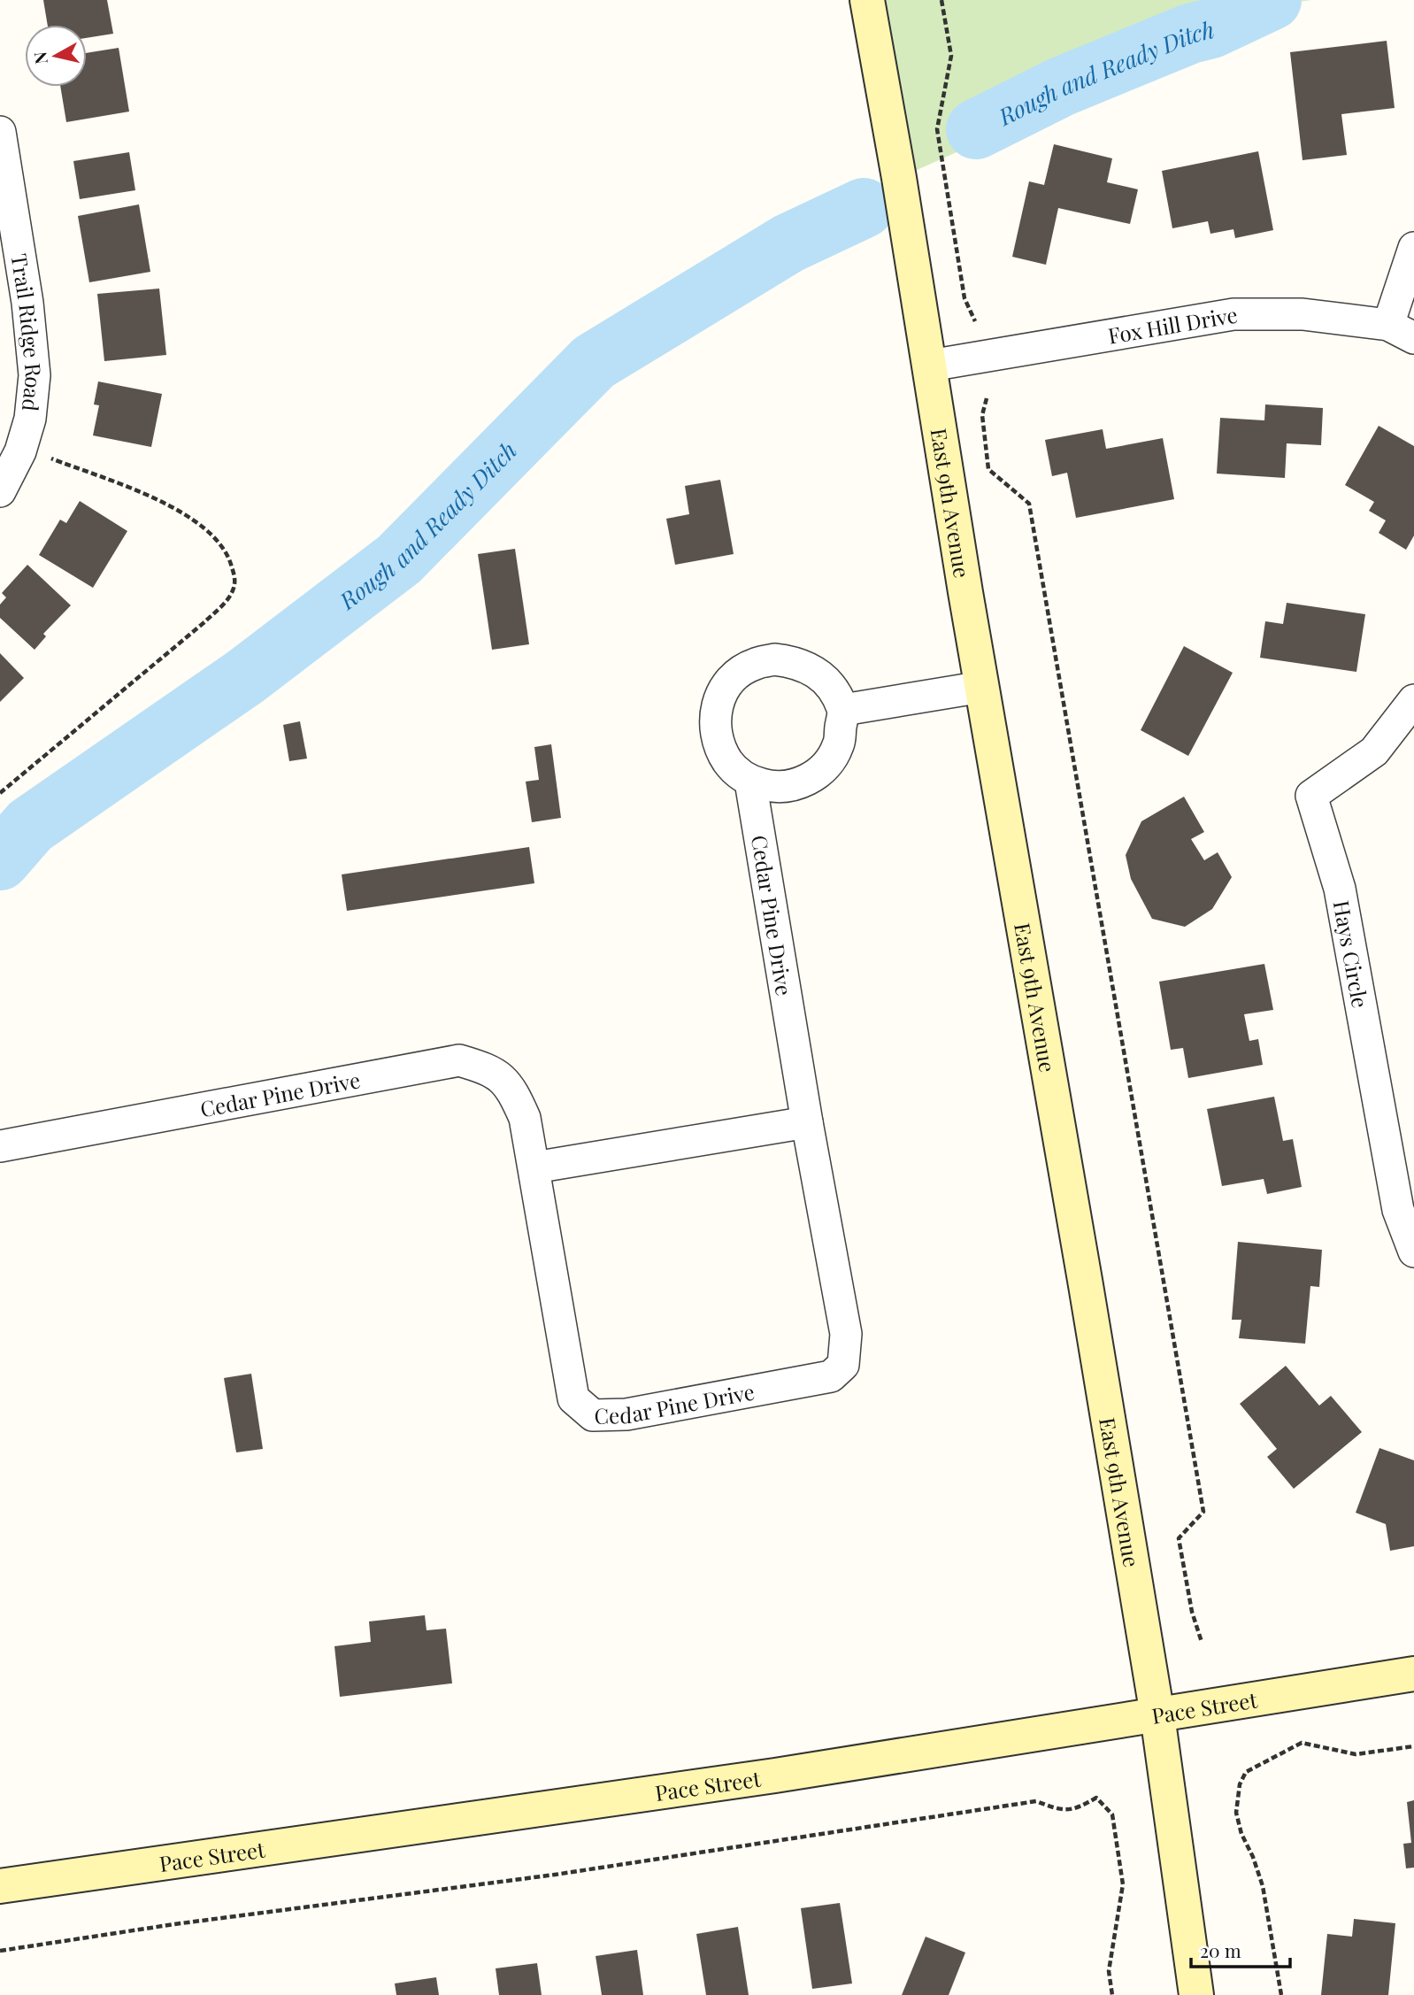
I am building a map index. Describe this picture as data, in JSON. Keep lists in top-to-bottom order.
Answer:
{
  "streets": {
    "main road": ["East 9th Avenue", "Pace Street"],
    "street": [
      "Fox Hill Drive",
      "Trail Ridge Road",
      "Cedar Pine Drive",
      "Hays Circle"
    ]
  },
  "crossings": [
    ["Fox Hill Drive", "East 9th Avenue"],
    ["East 9th Avenue", "Pace Street"]
  ],
  "water": ["Rough and Ready Ditch"],
  "scale_bar": "20 m",
  "north": "left"
}
